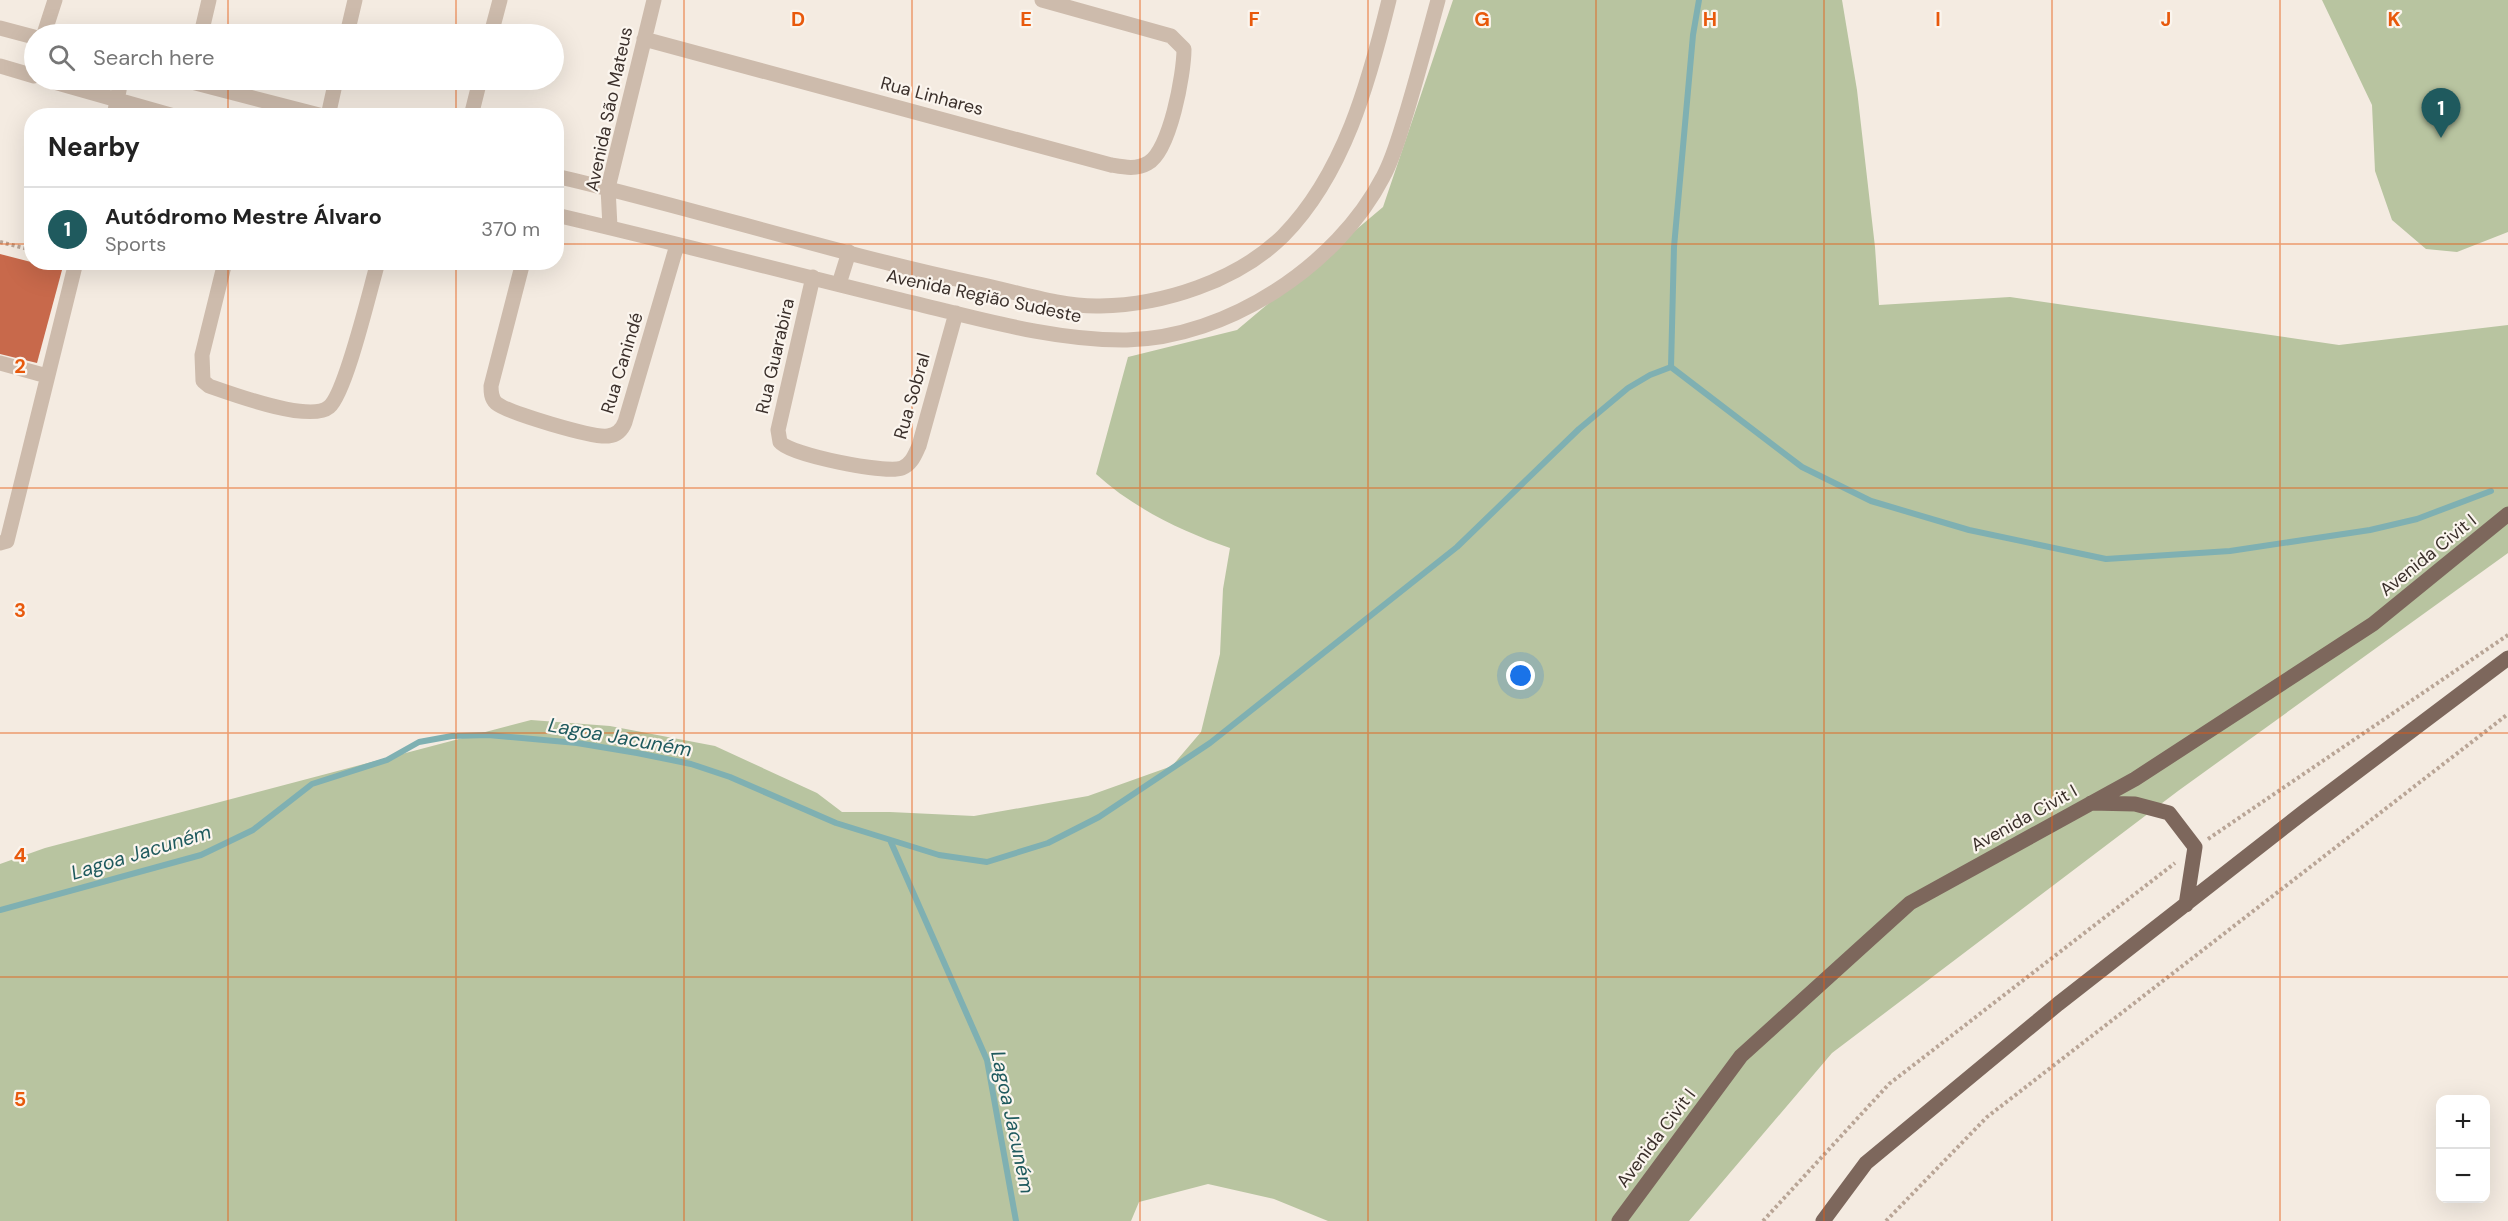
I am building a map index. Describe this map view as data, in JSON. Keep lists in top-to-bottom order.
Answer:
{
  "streets": {
    "main road": ["Avenida Civit I"],
    "street": [
      "Rua Linhares",
      "Avenida São Mateus",
      "Avenida Região Sudeste",
      "Rua Guarabira",
      "Rua Canindé",
      "Rua Sobral"
    ]
  },
  "crossings": [
    ["Rua Linhares", "Avenida São Mateus"],
    ["Avenida São Mateus", "Avenida Região Sudeste"],
    ["Avenida Região Sudeste", "Rua Guarabira"],
    ["Avenida Região Sudeste", "Rua Canindé"],
    ["Avenida Região Sudeste", "Rua Sobral"],
    ["Rua Guarabira", "Rua Sobral"]
  ],
  "water": ["Lagoa Jacuném"],
  "page": {
    "search": "Search here",
    "pins": "1",
    "heading": "Nearby",
    "list": [
      {
        "mark": "1",
        "name": "Autódromo Mestre Álvaro",
        "note": "Sports",
        "value": "370 m"
      }
    ],
    "map_buttons": ["+", "−"]
  },
  "grid": {
    "columns": [
      "D",
      "E",
      "F",
      "G",
      "H",
      "I",
      "J",
      "K"
    ],
    "rows": [
      "2",
      "3",
      "4",
      "5"
    ]
  }
}
